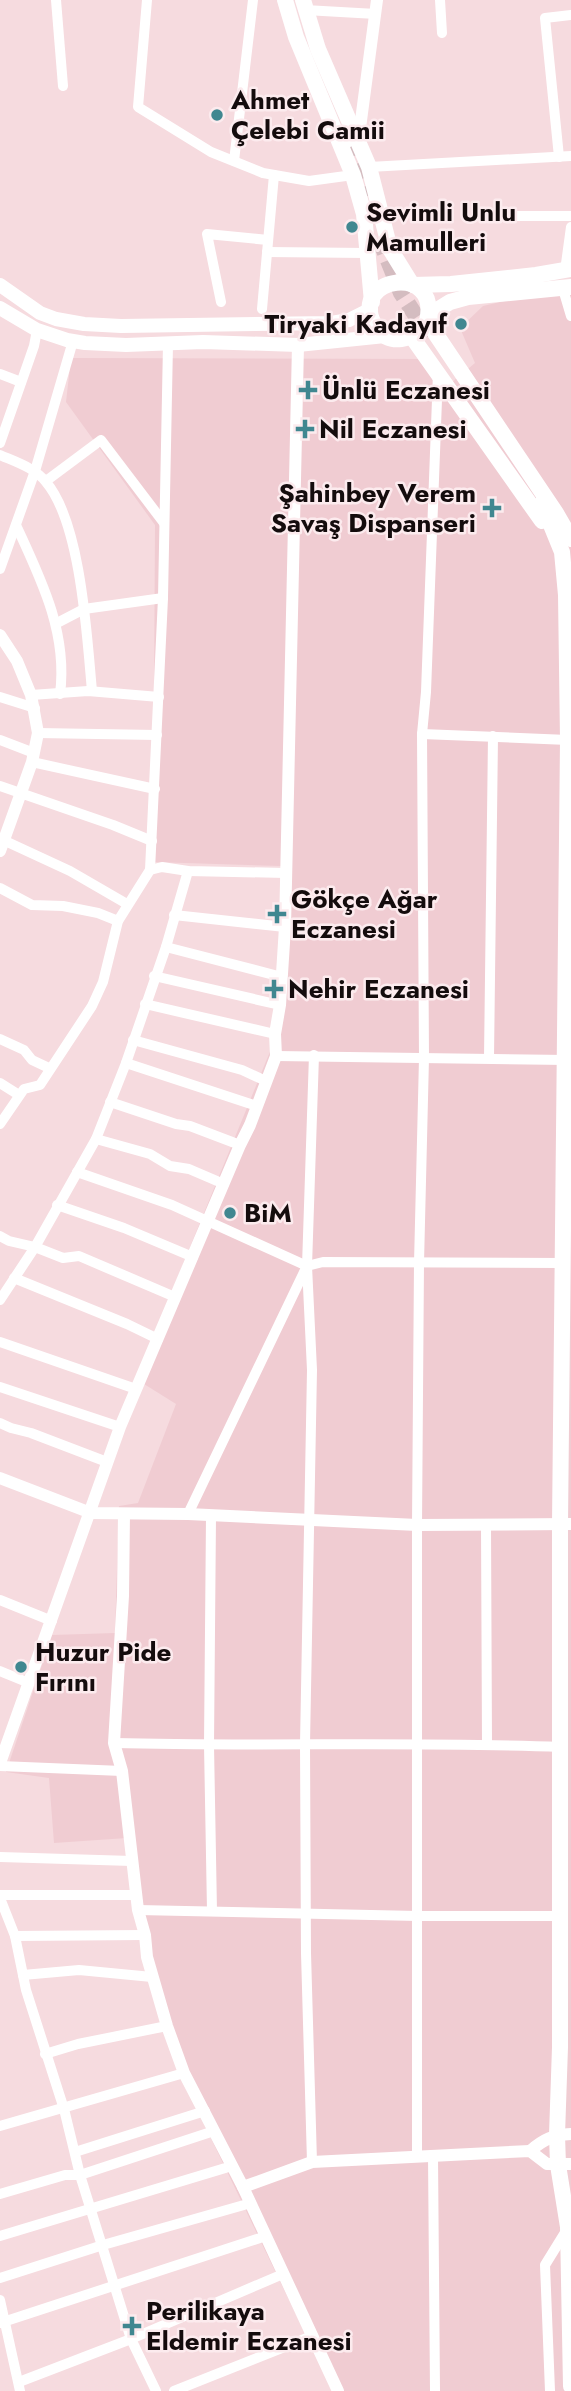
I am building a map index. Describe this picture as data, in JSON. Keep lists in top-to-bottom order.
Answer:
{
  "places": {
    "other": [
      "Ahmet Çelebi Camii",
      "Sevimli Unlu Mamulleri",
      "Tiryaki Kadayıf",
      "BiM",
      "Huzur Pide Fırını"
    ],
    "health": [
      "Ünlü Eczanesi",
      "Nil Eczanesi",
      "Şahinbey Verem Savaş Dispanseri",
      "Gökçe Ağar Eczanesi",
      "Nehir Eczanesi",
      "Perilikaya Eldemir Eczanesi"
    ]
  }
}
